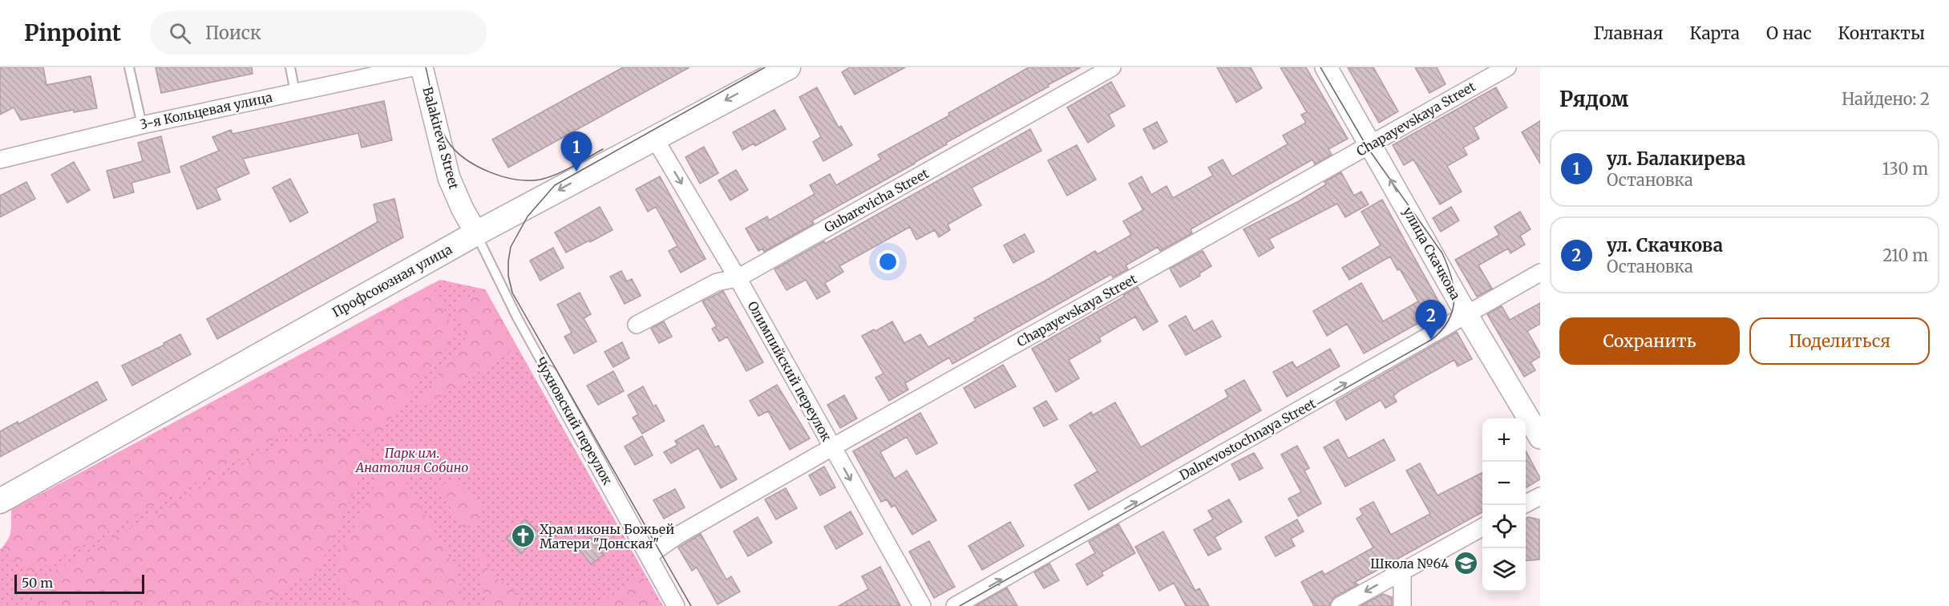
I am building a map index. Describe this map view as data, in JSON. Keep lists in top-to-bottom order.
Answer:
{
  "streets": {
    "main road": ["Профсоюзная улица"],
    "street": [
      "3-я Кольцевая улица",
      "Chapayevskaya Street",
      "Balakireva Street",
      "Gubarevicha Street",
      "улица Скачкова",
      "Олимпийский переулок",
      "Чухновский переулок",
      "Dalnevostochnaya Street"
    ]
  },
  "crossings": [
    ["Chapayevskaya Street", "улица Скачкова"],
    ["Chapayevskaya Street", "Олимпийский переулок"],
    ["Chapayevskaya Street", "Чухновский переулок"],
    ["Balakireva Street", "Профсоюзная улица"],
    ["Balakireva Street", "Чухновский переулок"],
    ["Gubarevicha Street", "Олимпийский переулок"],
    ["улица Скачкова", "Dalnevostochnaya Street"],
    ["Профсоюзная улица", "Олимпийский переулок"],
    ["Профсоюзная улица", "Чухновский переулок"]
  ],
  "one_way": [
    "улица Скачкова",
    "Профсоюзная улица",
    "Олимпийский переулок",
    "Dalnevostochnaya Street"
  ],
  "parks": ["Парк им. Анатолия Собино"],
  "places": {
    "church": ["Храм иконы Божьей Матери \"Донская\""],
    "school or university": ["Школа №64"]
  },
  "scale_bar": "50 m",
  "page": {
    "header": "Pinpoint",
    "search": "Поиск",
    "nav": [
      "Главная",
      "Карта",
      "О нас",
      "Контакты"
    ],
    "heading": ["Рядом", "Найдено: 2"],
    "list": [
      {
        "mark": "1",
        "name": "ул. Балакирева",
        "note": "Остановка",
        "value": "130 m"
      },
      {
        "mark": "2",
        "name": "ул. Скачкова",
        "note": "Остановка",
        "value": "210 m"
      }
    ],
    "pins": ["1", "2"],
    "buttons": ["Сохранить", "Поделиться"],
    "map_buttons": ["+", "−"],
    "scale": "50 m"
  }
}
